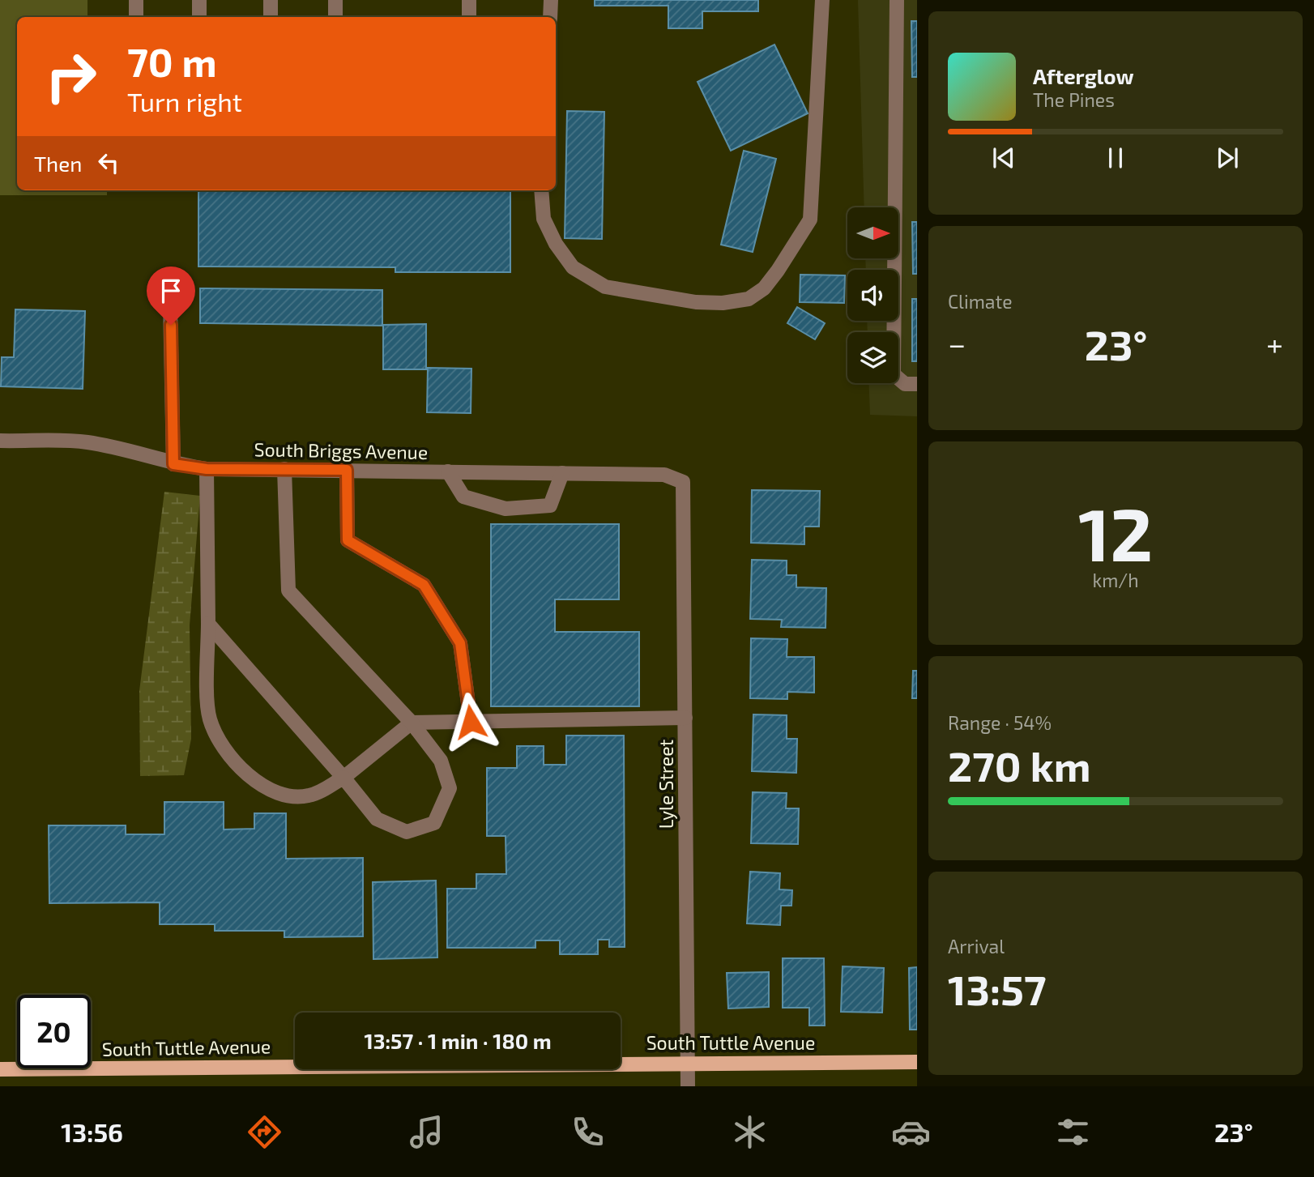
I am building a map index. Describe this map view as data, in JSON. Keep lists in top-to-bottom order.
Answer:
{
  "streets": {
    "main road": ["South Tuttle Avenue"],
    "street": ["South Briggs Avenue", "Lyle Street"]
  },
  "crossings": [
    ["South Briggs Avenue", "Lyle Street"],
    ["Lyle Street", "South Tuttle Avenue"]
  ],
  "north": "right",
  "page": {
    "turn": ["70 m", "Turn right"],
    "song": ["Afterglow", "The Pines"],
    "then": "Then",
    "tile": [
      "Climate",
      ["12", "km/h"],
      ["Range · 54%", "270 km"],
      ["Arrival", "13:57"]
    ],
    "heat": ["−", "23°", "+"],
    "limit": "20",
    "trip": "13:57 · 1 min · 180 m",
    "tabs": ["13:56", "23°"]
  }
}
